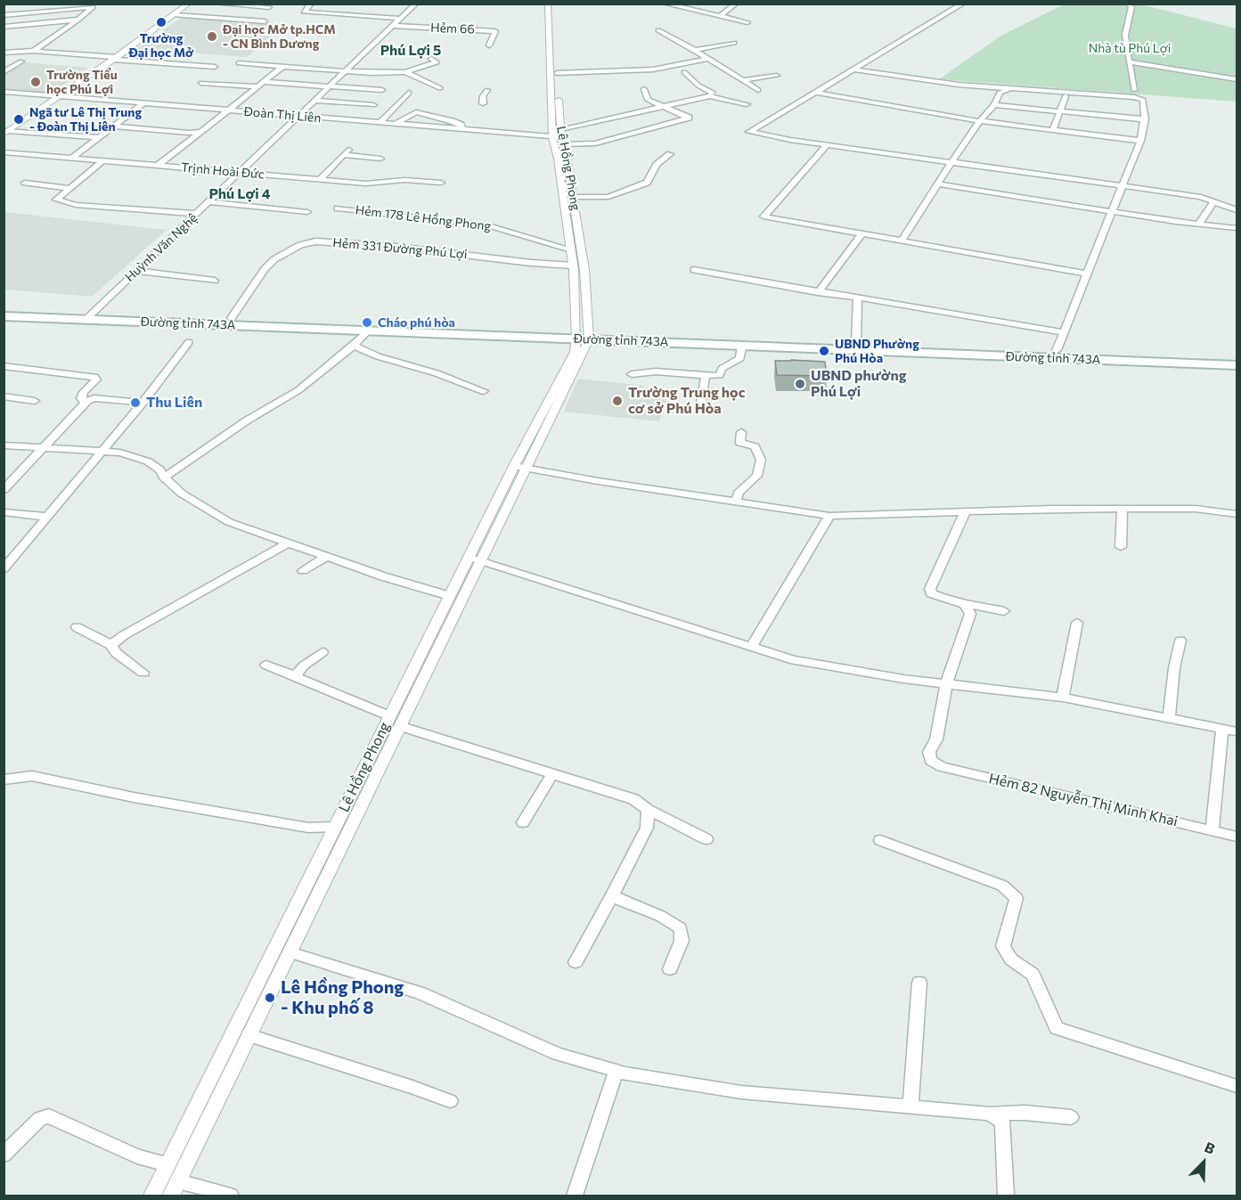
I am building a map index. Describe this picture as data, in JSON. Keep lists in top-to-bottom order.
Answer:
{
  "streets": {
    "main road": ["Đường tỉnh 743A"],
    "street": [
      "Hẻm 66",
      "Đoàn Thị Liên",
      "Lê Hồng Phong",
      "Trịnh Hoài Đức",
      "Hẻm 178 Lê Hồng Phong",
      "Huỳnh Văn Nghệ",
      "Hẻm 331 Đường Phú Lợi",
      "Hẻm 82 Nguyễn Thị Minh Khai"
    ]
  },
  "crossings": [
    ["Hẻm 66", "Huỳnh Văn Nghệ"],
    ["Đoàn Thị Liên", "Lê Hồng Phong"],
    ["Đoàn Thị Liên", "Huỳnh Văn Nghệ"],
    ["Lê Hồng Phong", "Hẻm 178 Lê Hồng Phong"],
    ["Lê Hồng Phong", "Hẻm 331 Đường Phú Lợi"],
    ["Lê Hồng Phong", "Đường tỉnh 743A"],
    ["Trịnh Hoài Đức", "Huỳnh Văn Nghệ"],
    ["Huỳnh Văn Nghệ", "Đường tỉnh 743A"],
    ["Hẻm 331 Đường Phú Lợi", "Đường tỉnh 743A"]
  ],
  "districts": ["Phú Lợi 5", "Phú Lợi 4"],
  "parks": ["Nhà tù Phú Lợi"],
  "places": [
    "Trường Đại học Mở",
    "Đại học Mở tp.HCM - CN Bình Dương",
    "Trường Tiểu học Phú Lợi",
    "Ngã tư Lê Thị Trung - Đoàn Thị Liên",
    "Cháo phú hòa",
    "UBND Phường Phú Hòa",
    "UBND phường Phú Lợi",
    "Trường Trung học cơ sở Phú Hòa",
    "Thu Liên",
    "Lê Hồng Phong - Khu phố 8"
  ],
  "north": "top right"
}
